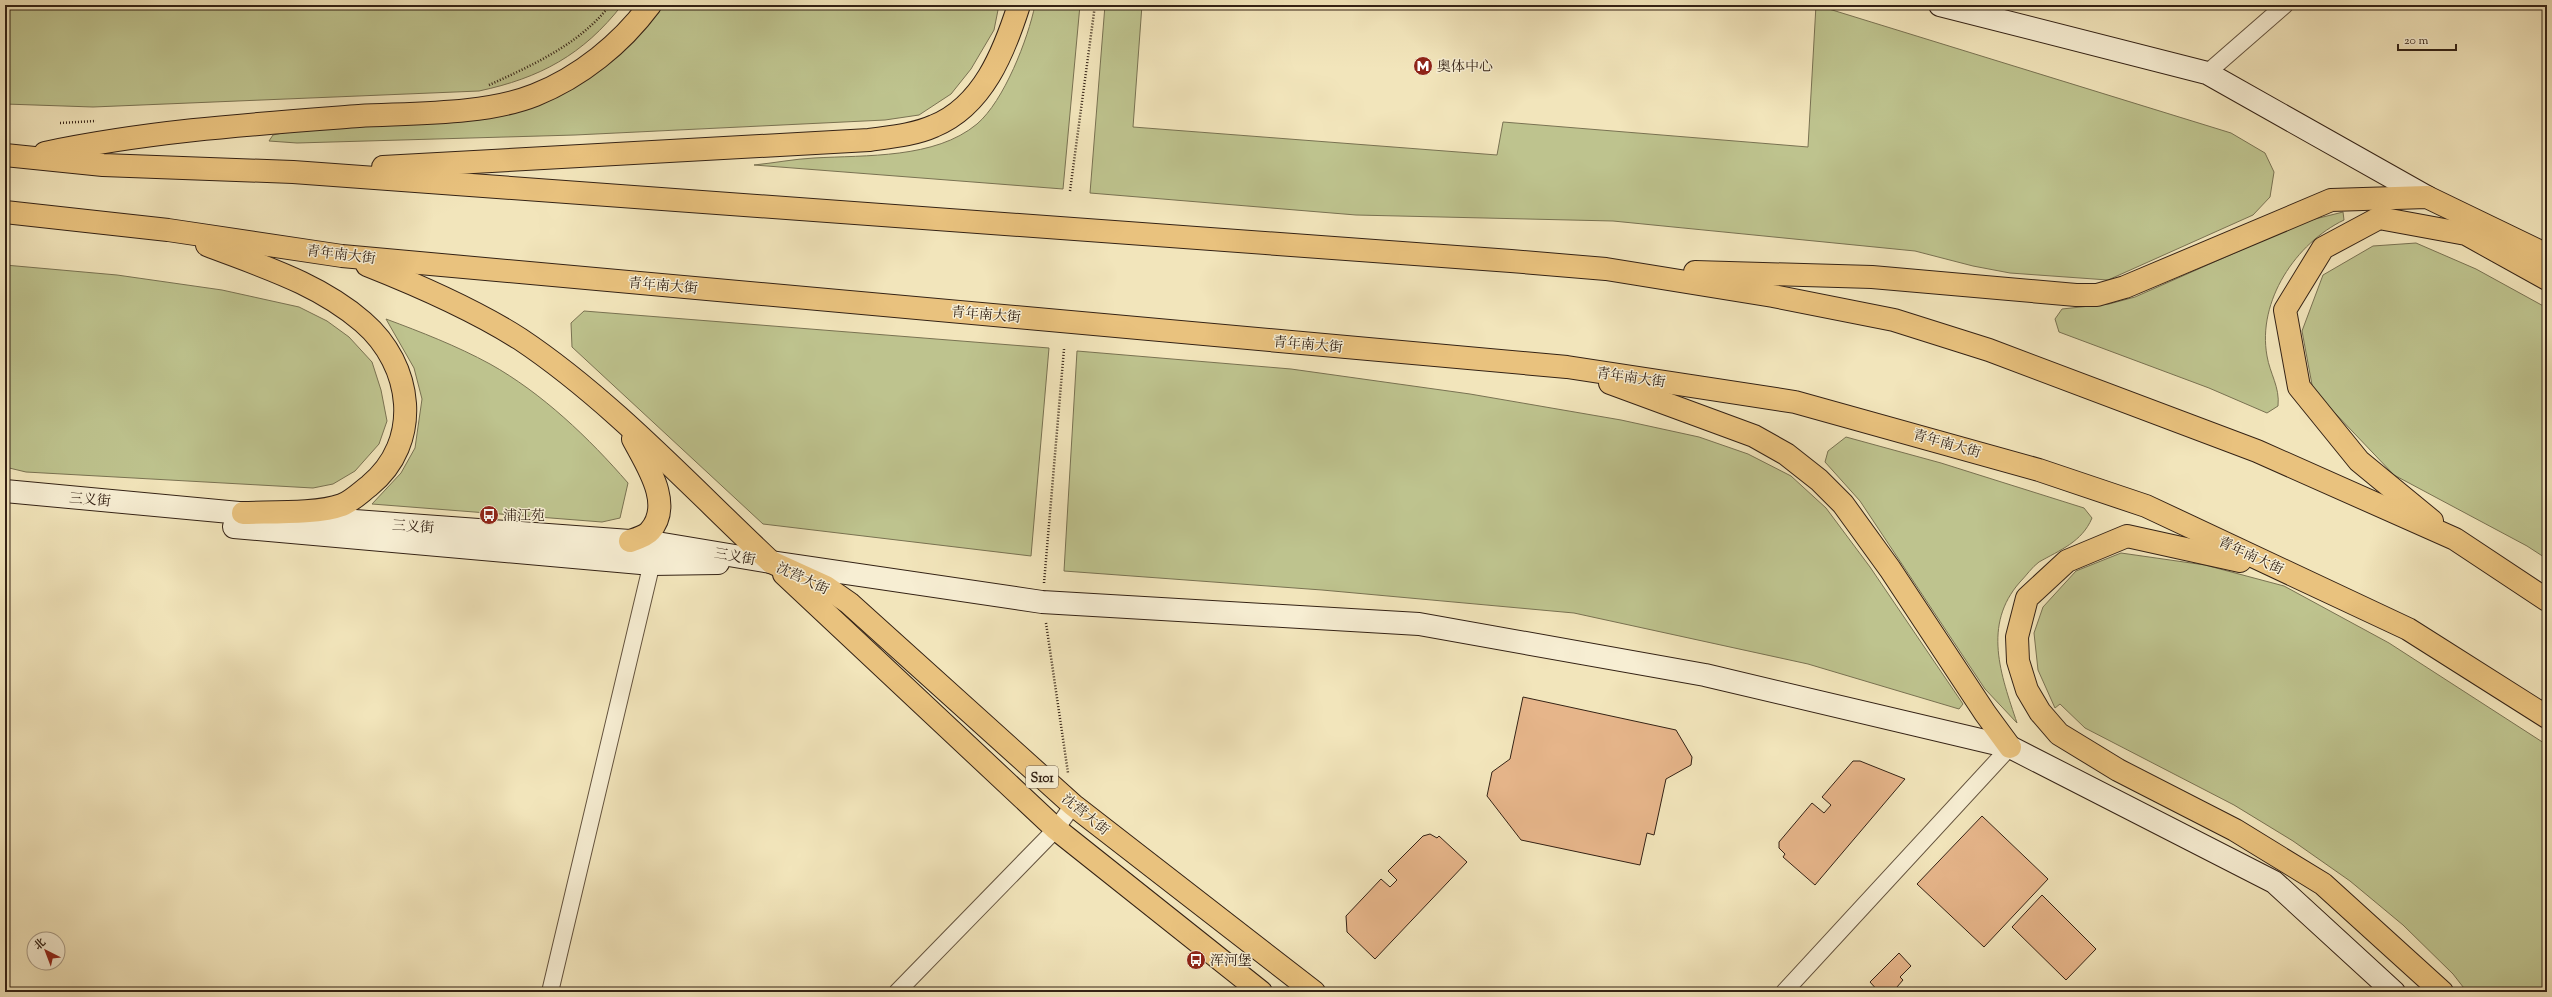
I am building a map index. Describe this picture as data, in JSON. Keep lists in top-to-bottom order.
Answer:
{
  "streets": {
    "main road": ["青年南大街", "沈营大街", "S101"],
    "street": ["三义街"]
  },
  "crossings": [
    ["三义街", "沈营大街"]
  ],
  "places": {
    "metro station": ["奥体中心"],
    "bus stop": ["浦江苑", "浑河堡"]
  },
  "scale_bar": "20 m",
  "north": "top left"
}
